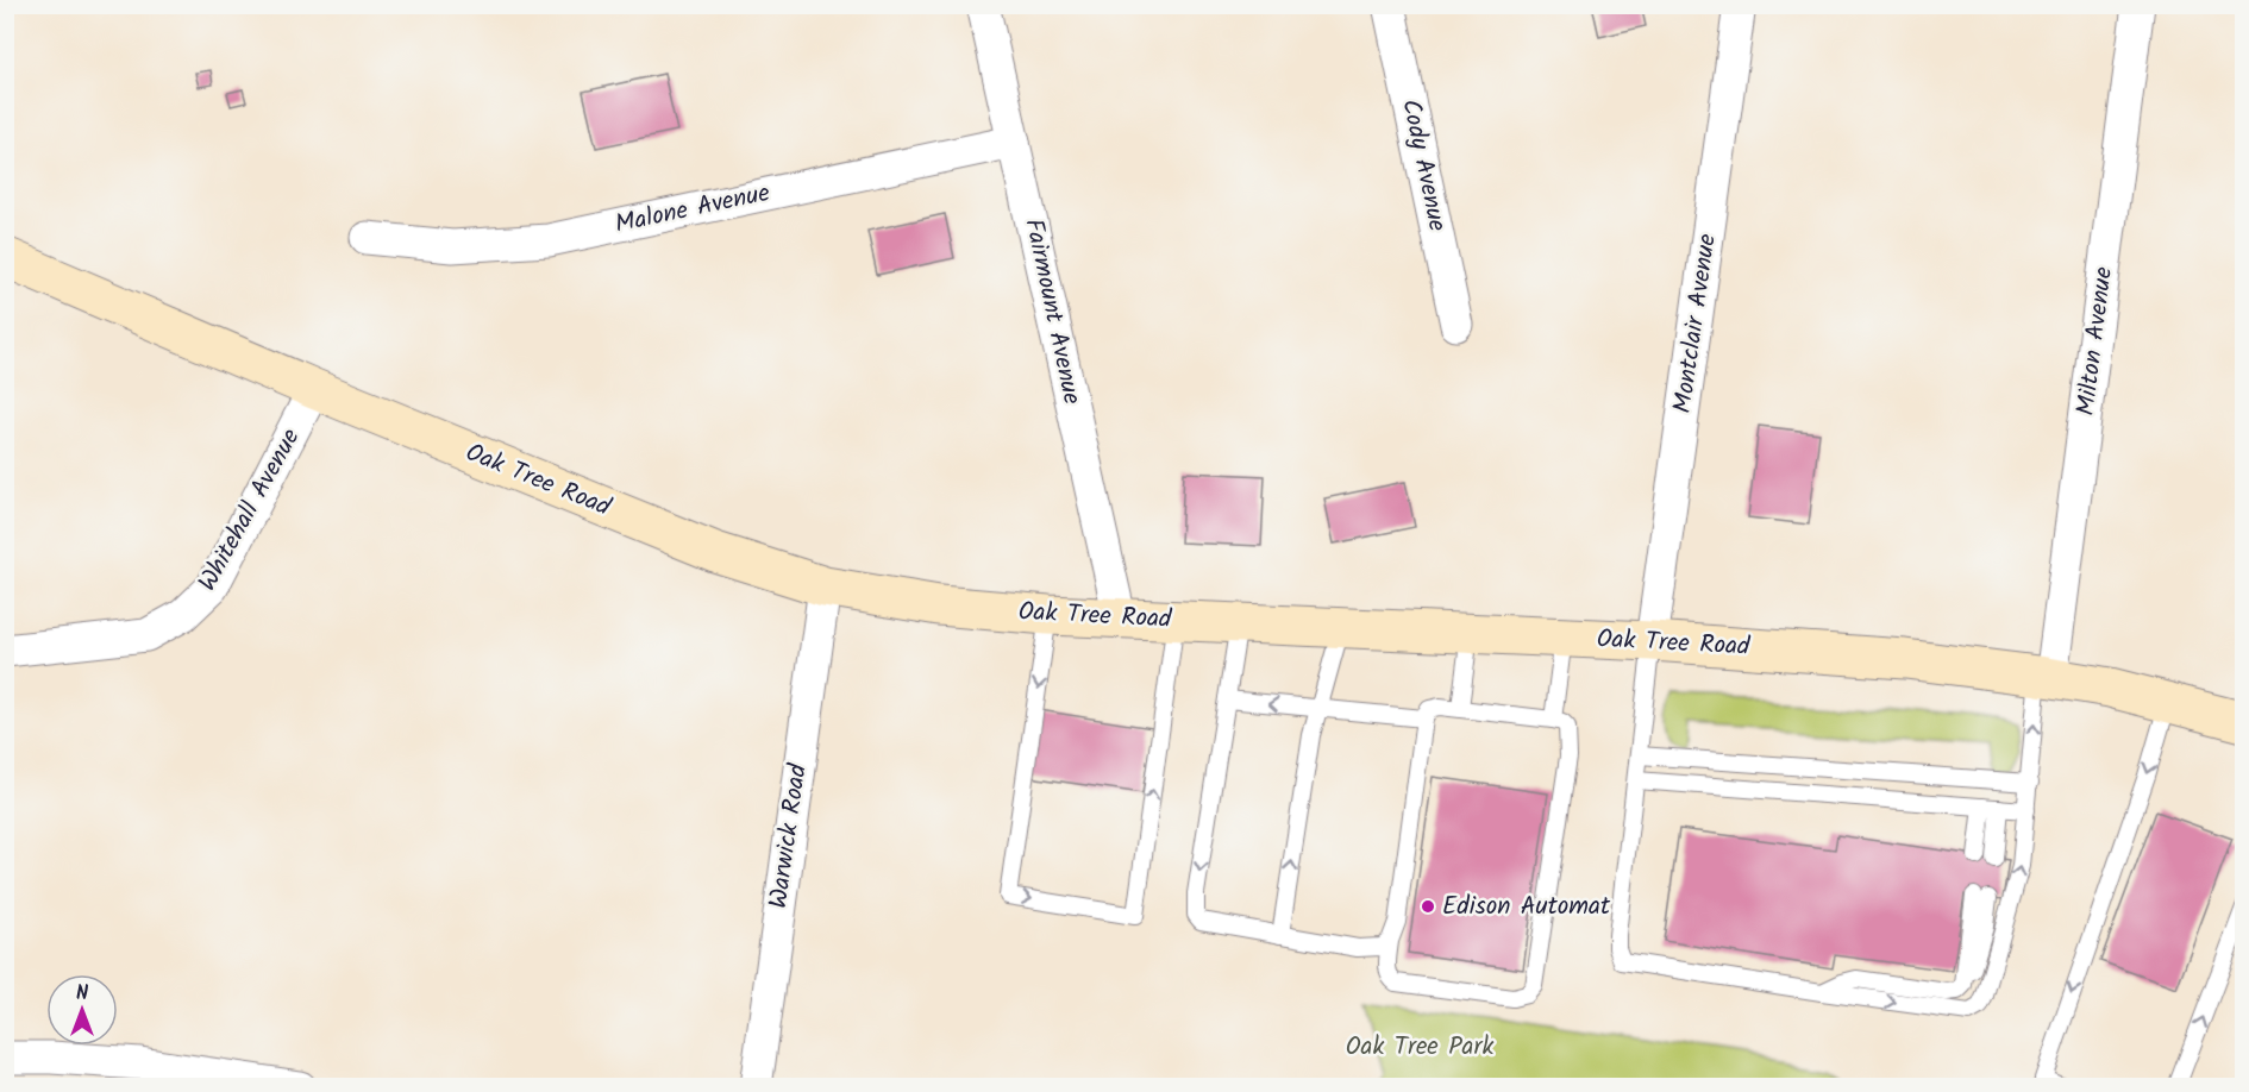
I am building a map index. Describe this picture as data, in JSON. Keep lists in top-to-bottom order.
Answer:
{
  "streets": {
    "main road": ["Oak Tree Road"],
    "street": [
      "Cody Avenue",
      "Malone Avenue",
      "Fairmount Avenue",
      "Montclair Avenue",
      "Milton Avenue",
      "Whitehall Avenue",
      "Warwick Road"
    ]
  },
  "crossings": [
    ["Malone Avenue", "Fairmount Avenue"],
    ["Fairmount Avenue", "Oak Tree Road"],
    ["Montclair Avenue", "Oak Tree Road"],
    ["Milton Avenue", "Oak Tree Road"],
    ["Oak Tree Road", "Whitehall Avenue"],
    ["Oak Tree Road", "Warwick Road"]
  ],
  "parks": ["Oak Tree Park"],
  "places": ["Edison Automat"],
  "north": "top"
}
